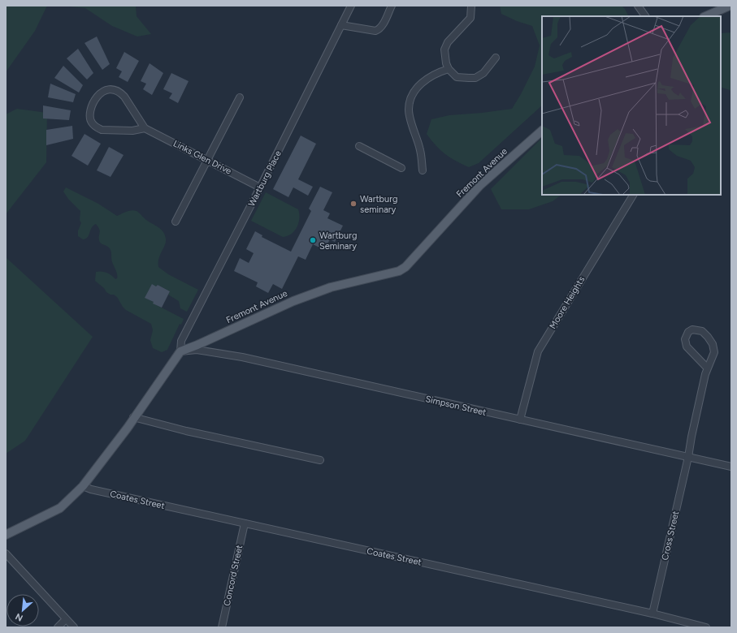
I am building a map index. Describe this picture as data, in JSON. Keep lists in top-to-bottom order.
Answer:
{
  "streets": {
    "main road": ["Fremont Avenue"],
    "street": [
      "Links Glen Drive",
      "Wartburg Place",
      "Moore Heights",
      "Simpson Street",
      "Coates Street",
      "Cross Street",
      "Concord Street"
    ]
  },
  "crossings": [
    ["Links Glen Drive", "Wartburg Place"],
    ["Fremont Avenue", "Wartburg Place"],
    ["Fremont Avenue", "Simpson Street"],
    ["Wartburg Place", "Simpson Street"],
    ["Moore Heights", "Simpson Street"],
    ["Simpson Street", "Cross Street"],
    ["Coates Street", "Cross Street"],
    ["Coates Street", "Concord Street"]
  ],
  "places": ["Wartburg seminary", "Wartburg Seminary"],
  "north": "bottom left"
}
